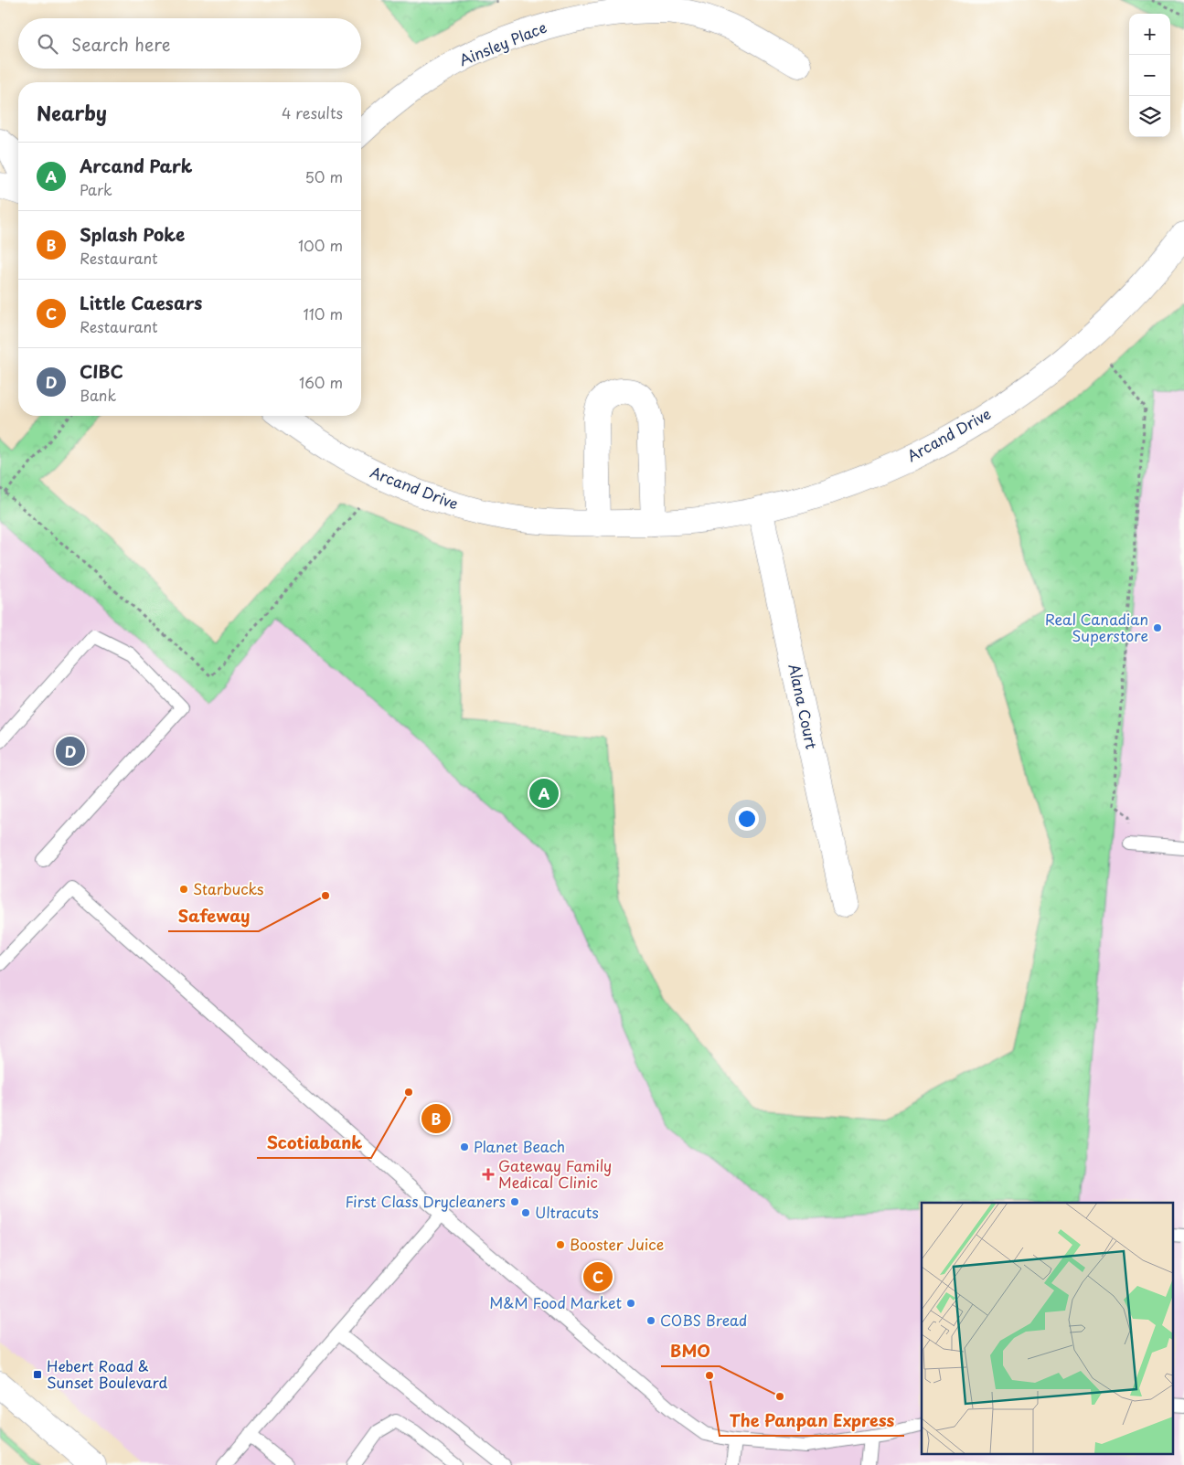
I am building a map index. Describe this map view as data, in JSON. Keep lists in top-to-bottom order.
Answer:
{
  "streets": {
    "street": ["Ainsley Place", "Arcand Drive", "Alana Court"]
  },
  "crossings": [
    ["Arcand Drive", "Alana Court"]
  ],
  "places": {
    "other": [
      "Real Canadian Superstore",
      "Starbucks",
      "Safeway",
      "Scotiabank",
      "Planet Beach",
      "First Class Drycleaners",
      "Ultracuts",
      "Booster Juice",
      "M&M Food Market",
      "COBS Bread",
      "The Panpan Express",
      "BMO"
    ],
    "health": ["Gateway Family Medical Clinic"],
    "transit": ["Hebert Road & Sunset Boulevard"]
  },
  "page": {
    "map_buttons": ["+", "−"],
    "search": "Search here",
    "heading": ["Nearby", "4 results"],
    "list": [
      {
        "mark": "A",
        "name": "Arcand Park",
        "note": "Park",
        "value": "50 m"
      },
      {
        "mark": "B",
        "name": "Splash Poke",
        "note": "Restaurant",
        "value": "100 m"
      },
      {
        "mark": "C",
        "name": "Little Caesars",
        "note": "Restaurant",
        "value": "110 m"
      },
      {
        "mark": "D",
        "name": "CIBC",
        "note": "Bank",
        "value": "160 m"
      }
    ],
    "pins": [
      "D",
      "A",
      "B",
      "C"
    ]
  }
}
